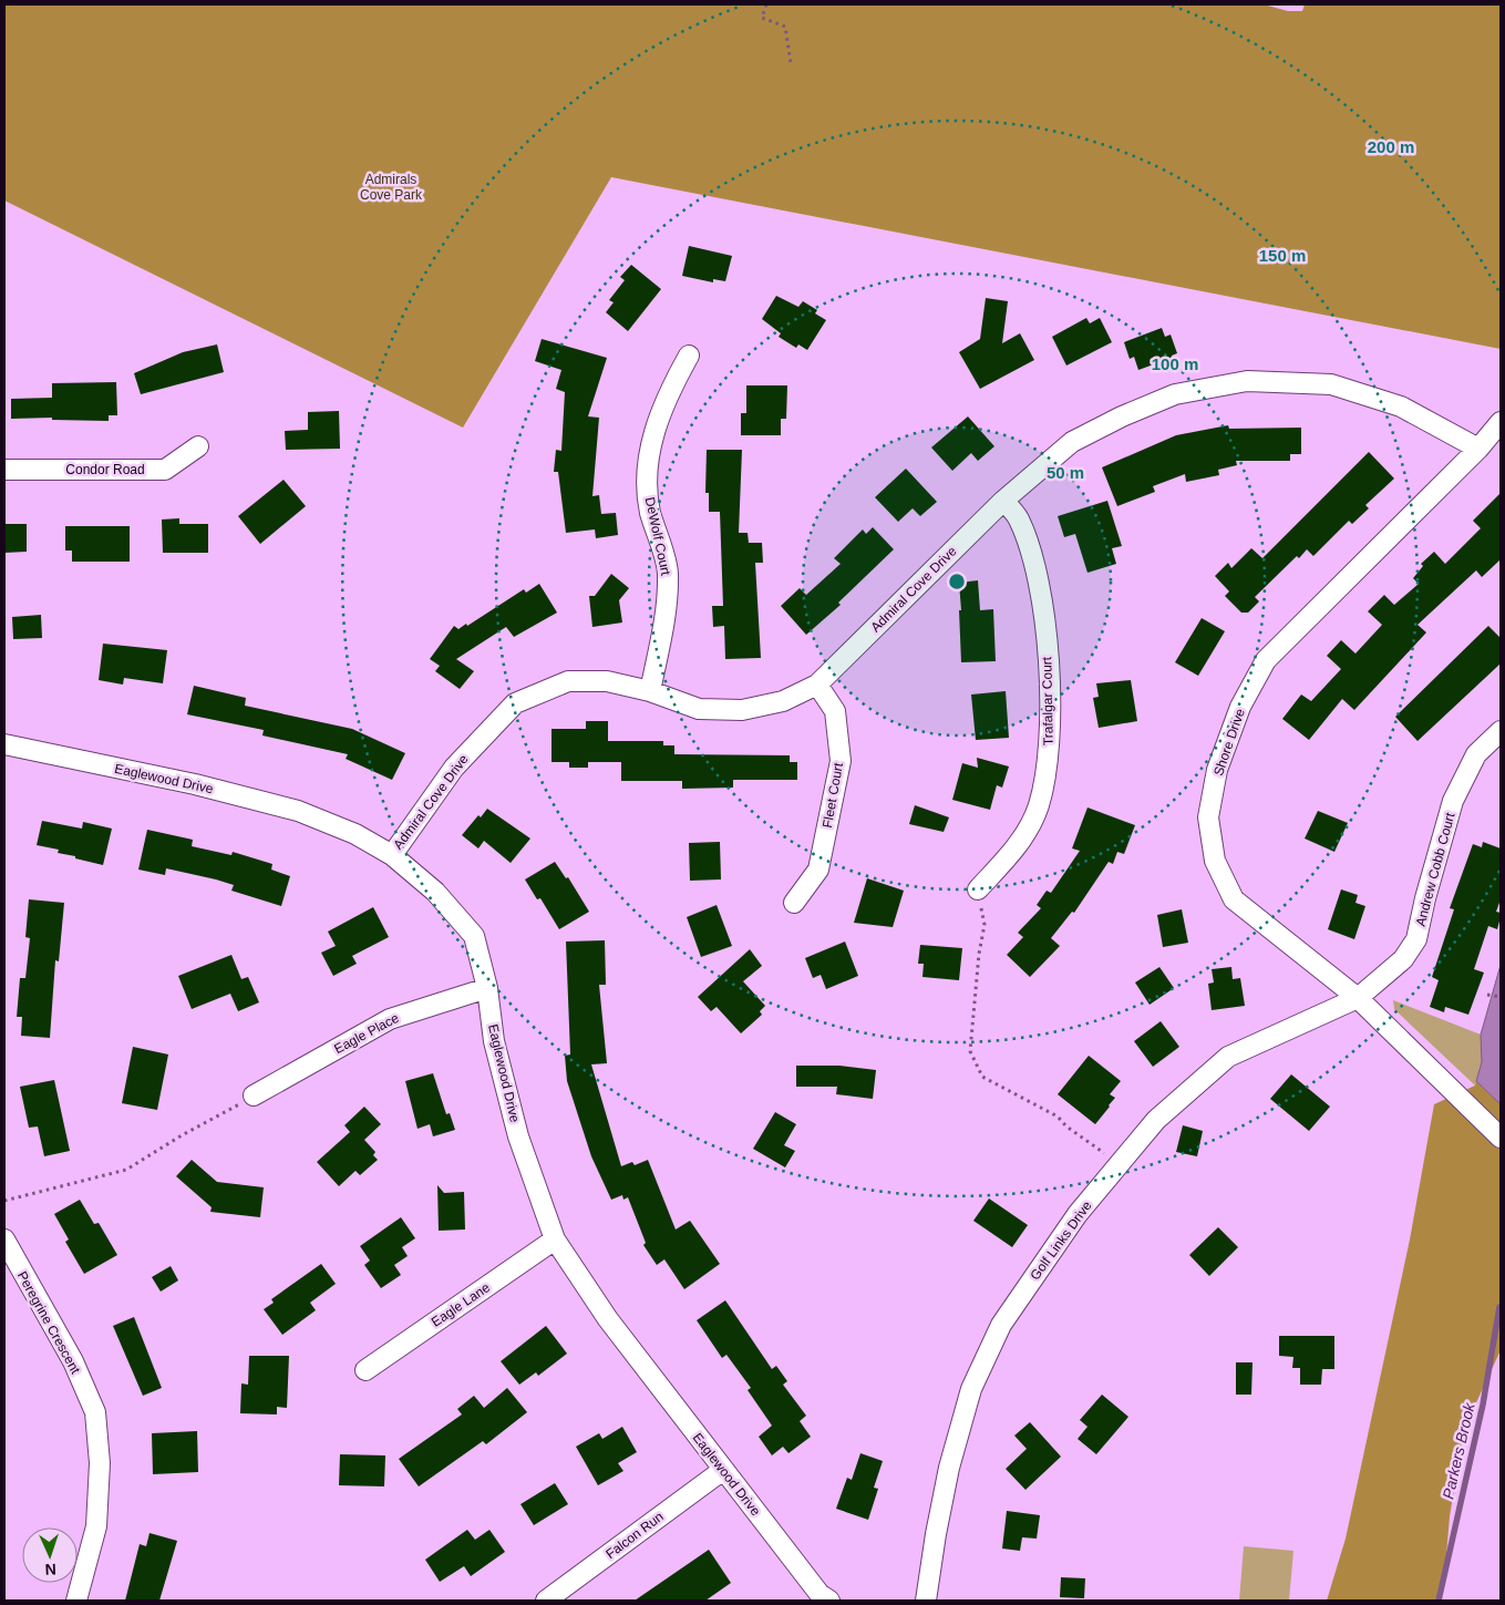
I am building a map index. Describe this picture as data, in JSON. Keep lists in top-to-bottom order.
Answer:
{
  "streets": {
    "street": [
      "Condor Road",
      "DeWolf Court",
      "Admiral Cove Drive",
      "Trafalgar Court",
      "Shore Drive",
      "Eaglewood Drive",
      "Fleet Court",
      "Andrew Cobb Court",
      "Eagle Place",
      "Golf Links Drive",
      "Eagle Lane",
      "Peregrine Crescent",
      "Falcon Run"
    ]
  },
  "crossings": [
    ["DeWolf Court", "Admiral Cove Drive"],
    ["Admiral Cove Drive", "Trafalgar Court"],
    ["Admiral Cove Drive", "Shore Drive"],
    ["Admiral Cove Drive", "Eaglewood Drive"],
    ["Admiral Cove Drive", "Fleet Court"],
    ["Shore Drive", "Andrew Cobb Court"],
    ["Shore Drive", "Golf Links Drive"],
    ["Eaglewood Drive", "Eagle Place"],
    ["Eaglewood Drive", "Eagle Lane"],
    ["Eaglewood Drive", "Falcon Run"],
    ["Andrew Cobb Court", "Golf Links Drive"]
  ],
  "water": ["Parkers Brook"],
  "parks": ["Admirals Cove Park"],
  "north": "bottom",
  "rings": [
    "200 m",
    "150 m",
    "100 m",
    "50 m"
  ]
}
